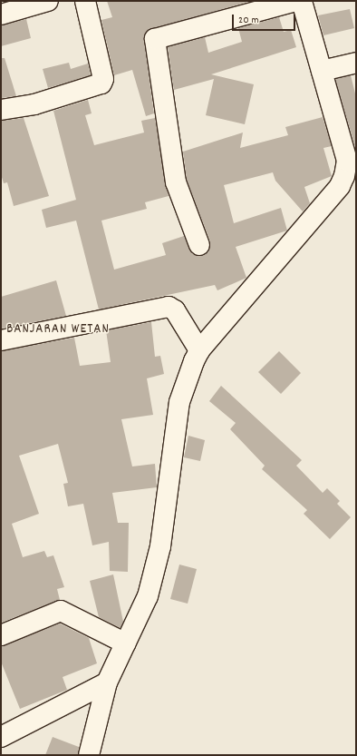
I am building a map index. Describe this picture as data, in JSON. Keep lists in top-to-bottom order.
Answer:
{
  "districts": ["BANJARAN WETAN"],
  "scale_bar": "20 m"
}
